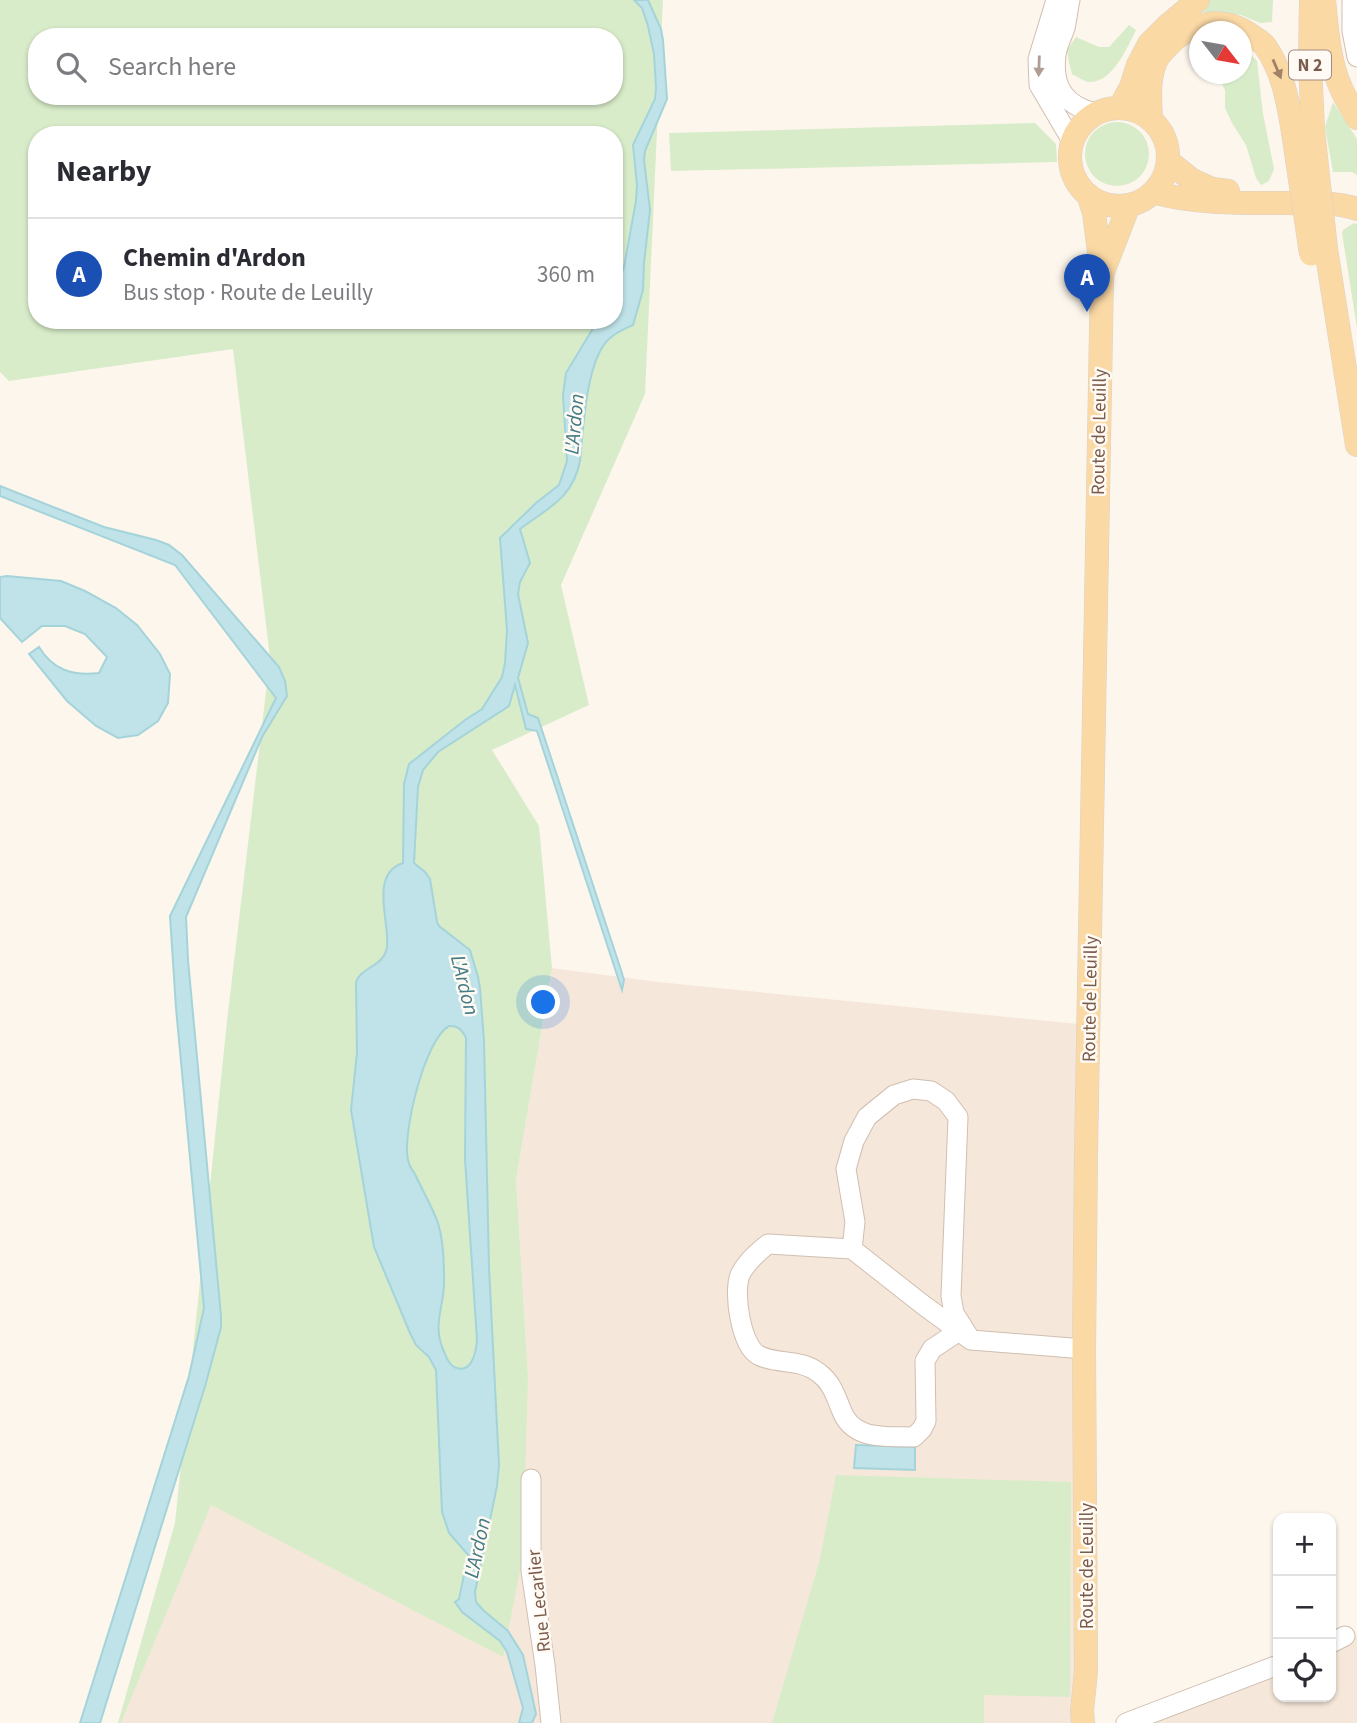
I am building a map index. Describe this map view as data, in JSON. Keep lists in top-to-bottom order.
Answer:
{
  "streets": {
    "main road": ["N 2", "Route de Leuilly"],
    "street": ["Rue Lecarlier"]
  },
  "water": ["L'Ardon"],
  "north": "bottom right",
  "page": {
    "search": "Search here",
    "heading": "Nearby",
    "list": [
      {
        "mark": "A",
        "name": "Chemin d'Ardon",
        "note": "Bus stop · Route de Leuilly",
        "value": "360 m"
      }
    ],
    "pins": "A",
    "map_buttons": ["+", "−"]
  }
}
